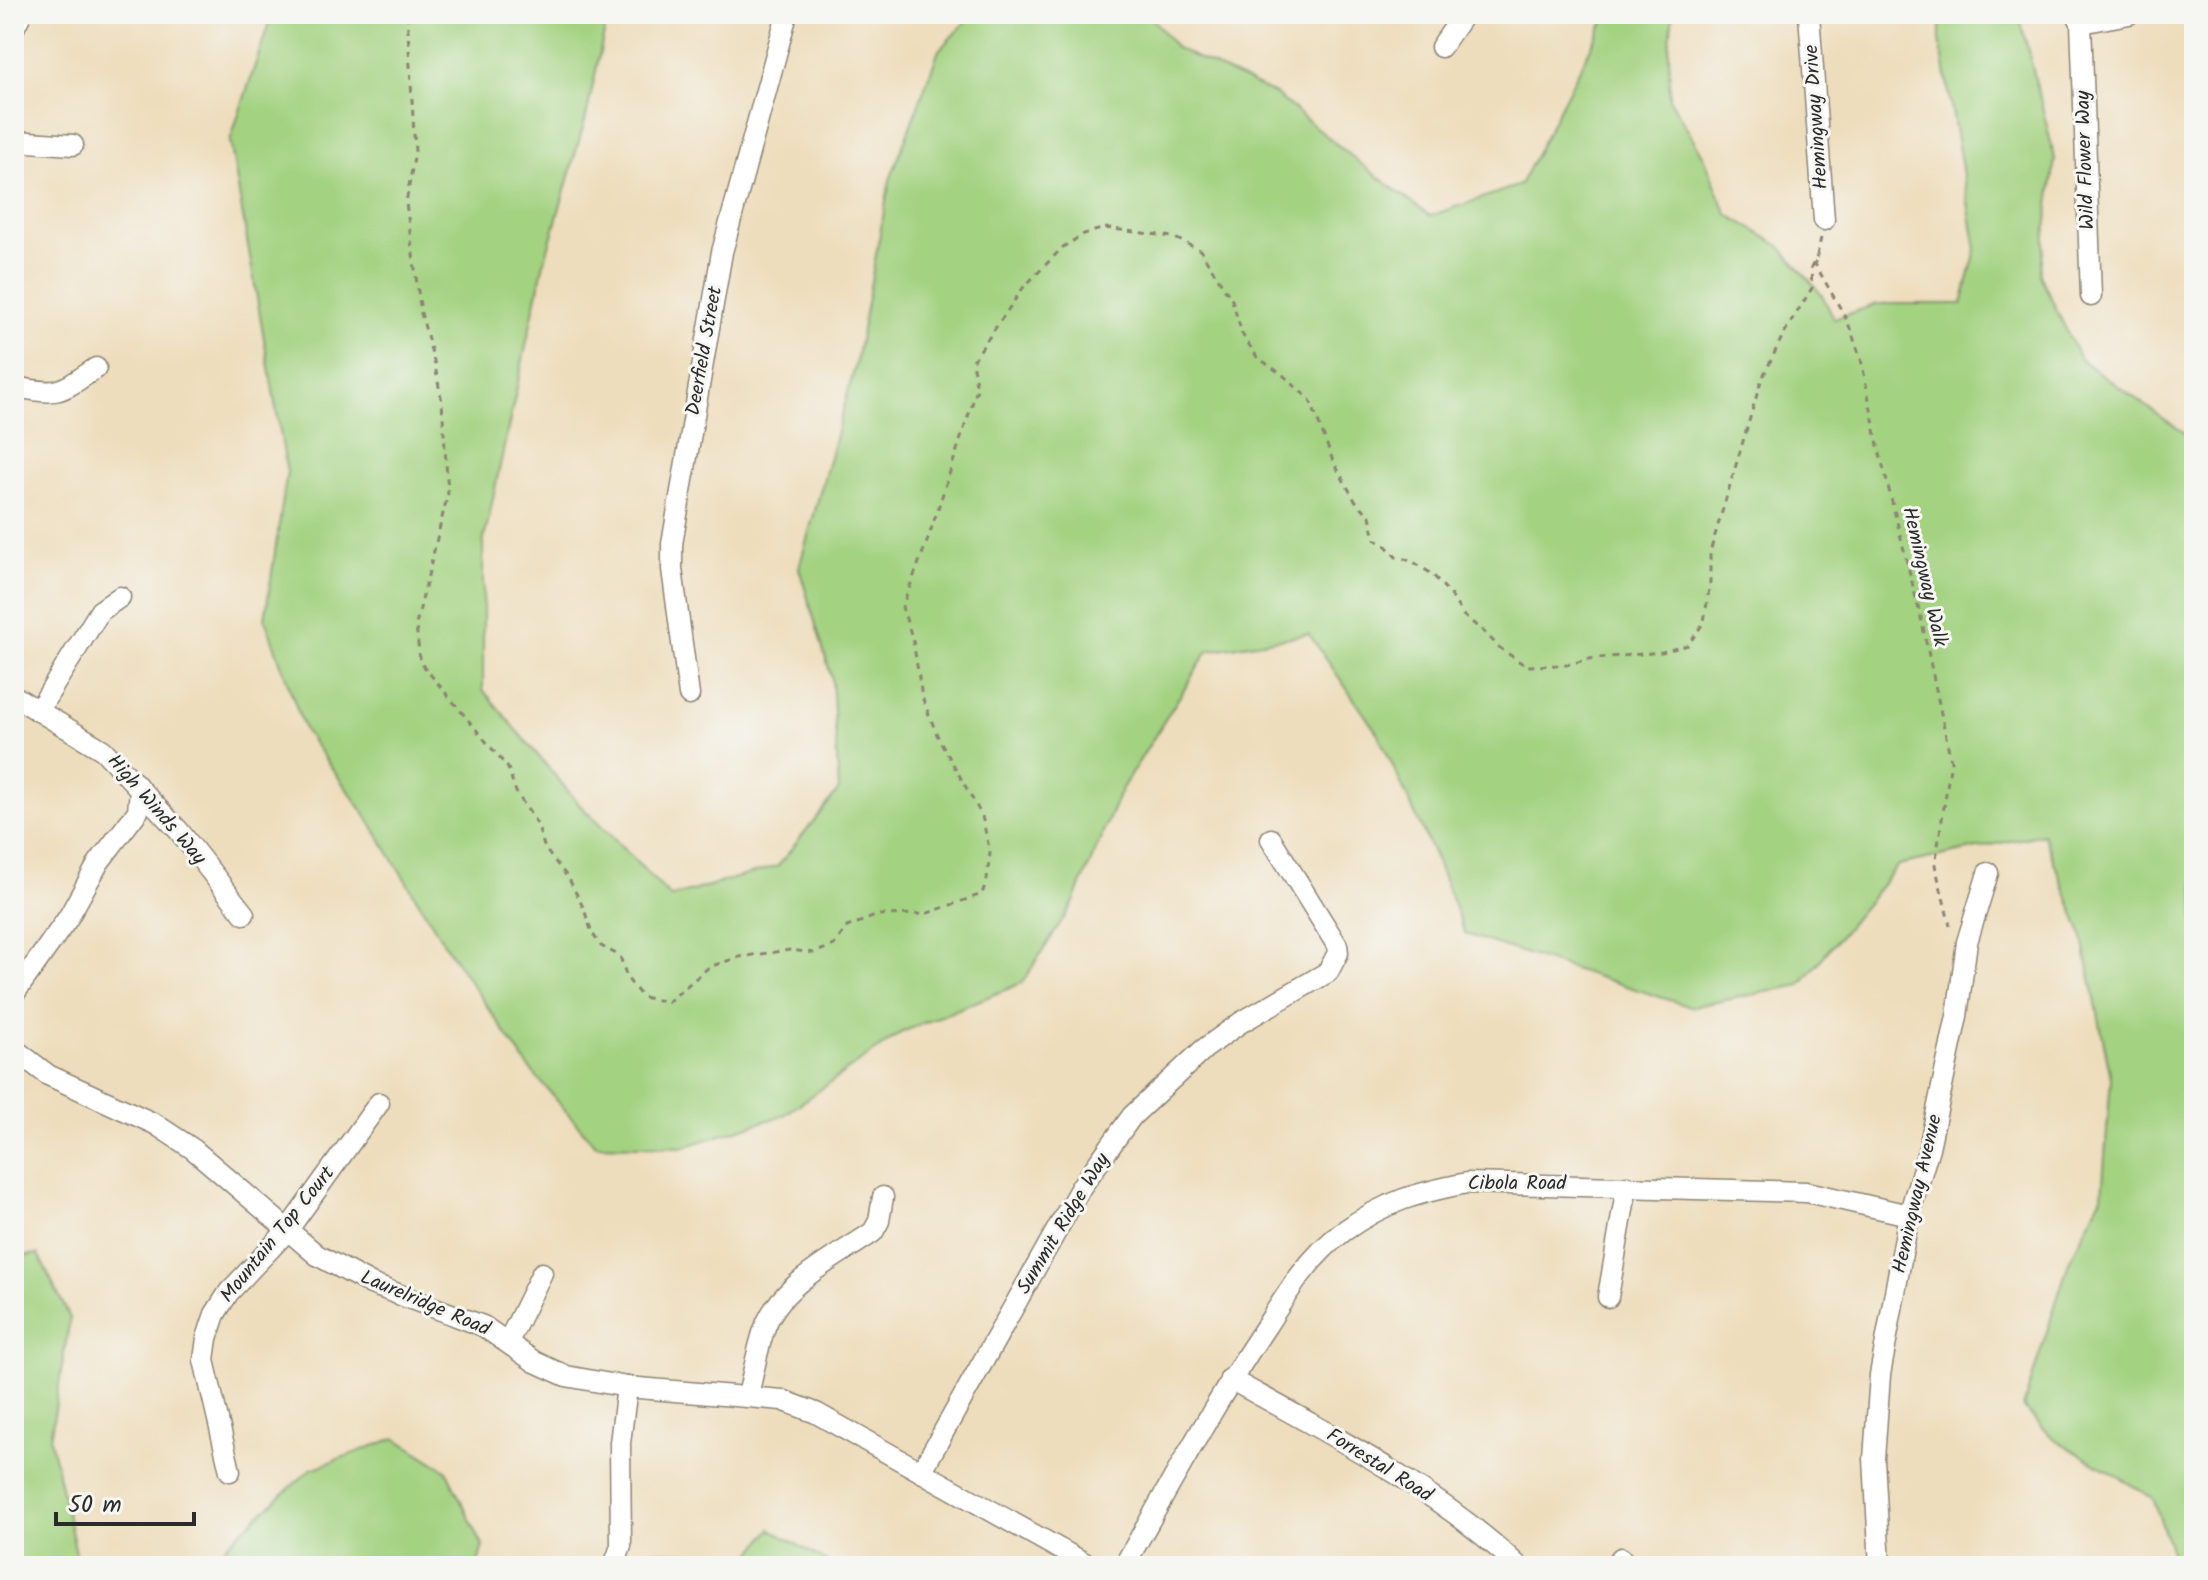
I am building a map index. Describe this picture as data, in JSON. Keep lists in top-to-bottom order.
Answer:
{
  "streets": {
    "street": [
      "Hemingway Drive",
      "Wild Flower Way",
      "Deerfield Street",
      "High Winds Way",
      "Cibola Road",
      "Hemingway Avenue",
      "Summit Ridge Way",
      "Mountain Top Court",
      "Laurelridge Road",
      "Forrestal Road"
    ],
    "path": ["Hemingway Walk"]
  },
  "crossings": [
    ["Hemingway Walk", "Hemingway Avenue"],
    ["Cibola Road", "Hemingway Avenue"],
    ["Cibola Road", "Forrestal Road"],
    ["Summit Ridge Way", "Laurelridge Road"],
    ["Mountain Top Court", "Laurelridge Road"]
  ],
  "scale_bar": "50 m"
}
